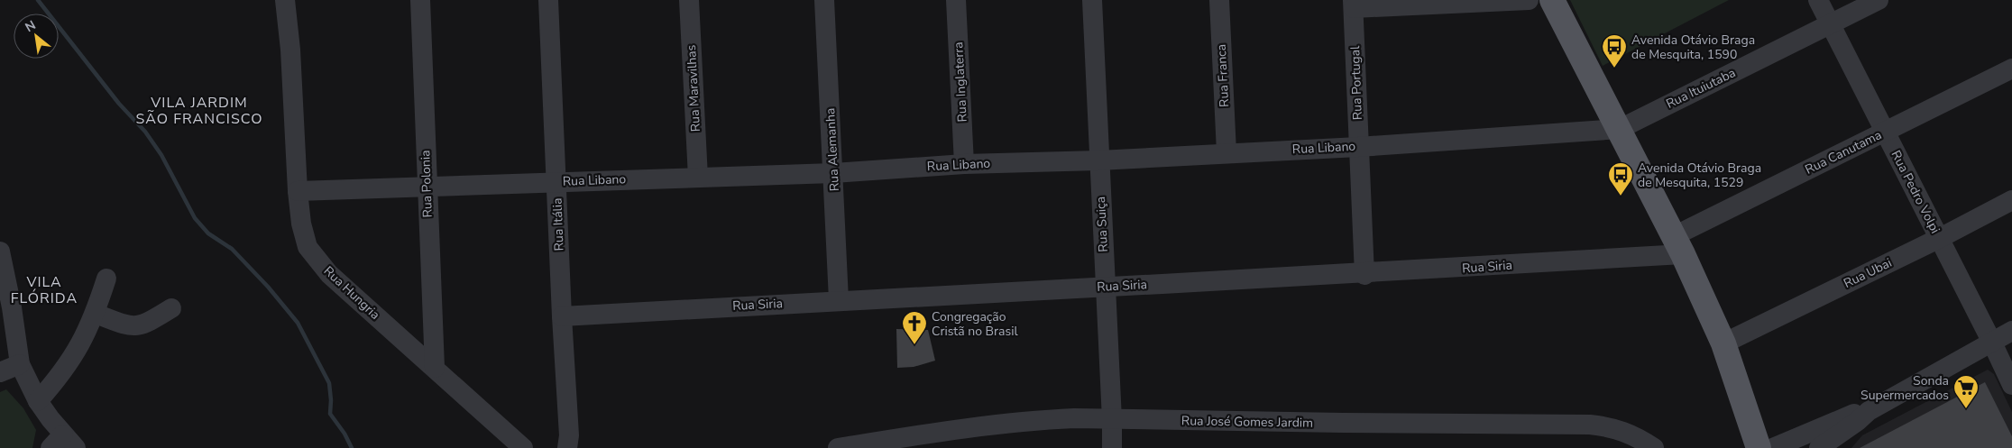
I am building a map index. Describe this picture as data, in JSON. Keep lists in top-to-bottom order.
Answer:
{
  "streets": {
    "street": [
      "Rua Franca",
      "Rua Inglaterra",
      "Rua Portugal",
      "Rua Maravilhas",
      "Rua Ituiutaba",
      "Rua Libano",
      "Rua Alemanha",
      "Rua Canutama",
      "Rua Polonia",
      "Rua Pedro Volpi",
      "Rua Itália",
      "Rua Suiça",
      "Rua Siria",
      "Rua Ubai",
      "Rua Hungria",
      "Rua José Gomes Jardim"
    ]
  },
  "crossings": [
    ["Rua Franca", "Rua Libano"],
    ["Rua Inglaterra", "Rua Libano"],
    ["Rua Portugal", "Rua Libano"],
    ["Rua Portugal", "Rua Siria"],
    ["Rua Maravilhas", "Rua Libano"],
    ["Rua Ituiutaba", "Rua Libano"],
    ["Rua Ituiutaba", "Rua Pedro Volpi"],
    ["Rua Libano", "Rua Alemanha"],
    ["Rua Libano", "Rua Polonia"],
    ["Rua Libano", "Rua Itália"],
    ["Rua Libano", "Rua Suiça"],
    ["Rua Libano", "Rua Hungria"],
    ["Rua Alemanha", "Rua Siria"],
    ["Rua Canutama", "Rua Pedro Volpi"],
    ["Rua Canutama", "Rua Siria"],
    ["Rua Polonia", "Rua Hungria"],
    ["Rua Pedro Volpi", "Rua Ubai"],
    ["Rua Itália", "Rua Siria"],
    ["Rua Suiça", "Rua Siria"],
    ["Rua Suiça", "Rua José Gomes Jardim"]
  ],
  "districts": ["VILA JARDIM SÃO FRANCISCO", "VILA FLÓRIDA"],
  "places": {
    "bus stop": ["Avenida Otávio Braga de Mesquita, 1590", "Avenida Otávio Braga de Mesquita, 1529"],
    "church": ["Congregação Cristã no Brasil"],
    "supermarket": ["Sonda Supermercados"]
  },
  "north": "top left"
}
